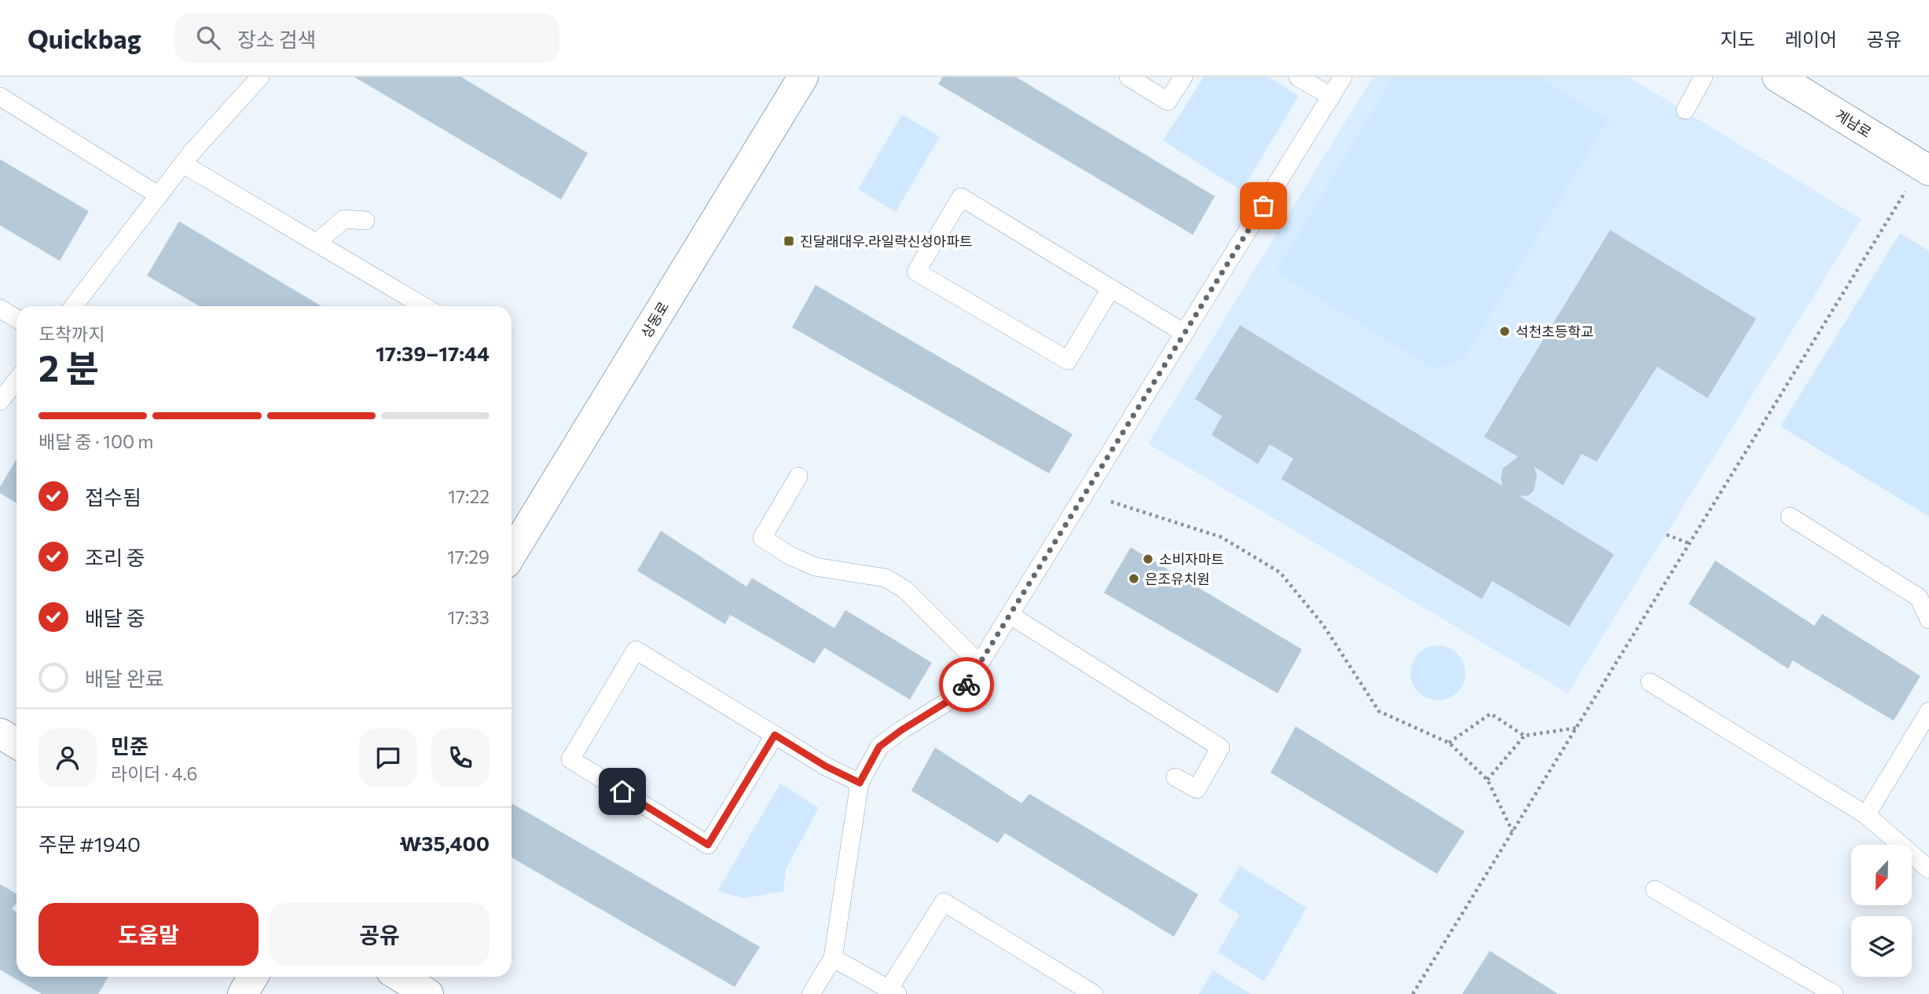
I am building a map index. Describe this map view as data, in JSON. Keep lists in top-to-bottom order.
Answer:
{
  "streets": {
    "street": ["계남로", "상동로"]
  },
  "places": {
    "transit": ["진달래대우.라일락신성아파트"],
    "other": ["석천초등학교", "소비자마트", "은조유치원"]
  },
  "north": "bottom",
  "page": {
    "header": "Quickbag",
    "search": "장소 검색",
    "nav": ["지도", "레이어", "공유"],
    "heading": ["2 분", "도착까지", "17:39–17:44"],
    "panel": [
      "민준",
      "라이더 · 4.6",
      "주문 #1940",
      "₩35,400"
    ],
    "bar": "배달 중 · 100 m",
    "list": [
      ["접수됨", "17:22"],
      ["조리 중", "17:29"],
      ["배달 중", "17:33"],
      "배달 완료"
    ],
    "buttons": ["도움말", "공유"]
  }
}
